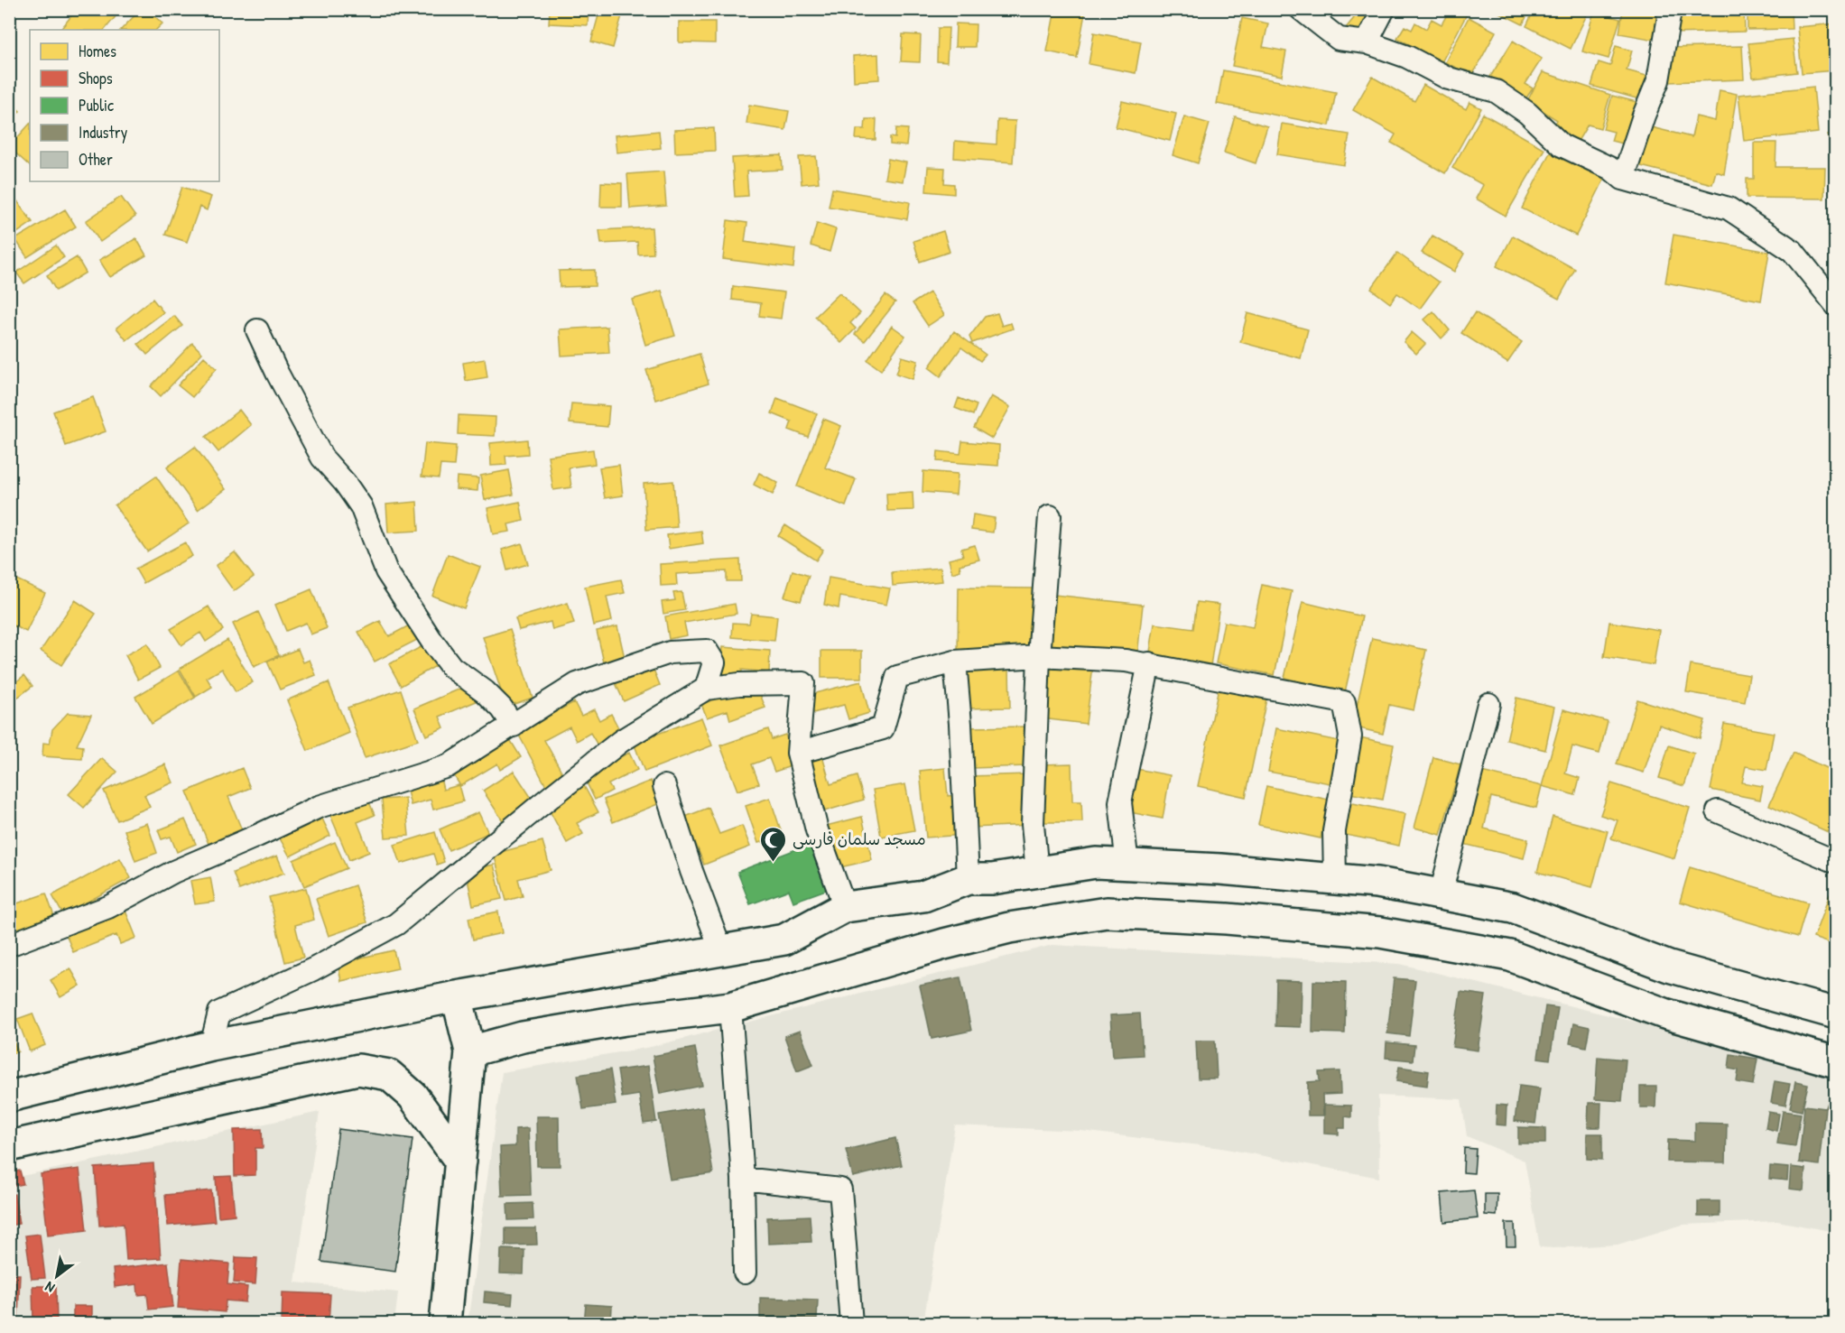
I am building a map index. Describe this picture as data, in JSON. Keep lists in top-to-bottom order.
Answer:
{
  "places": {
    "mosque": ["مسجد سلمان فارسی"]
  },
  "legend": [
    "Homes",
    "Shops",
    "Public",
    "Industry",
    "Other"
  ],
  "north": "bottom left"
}
